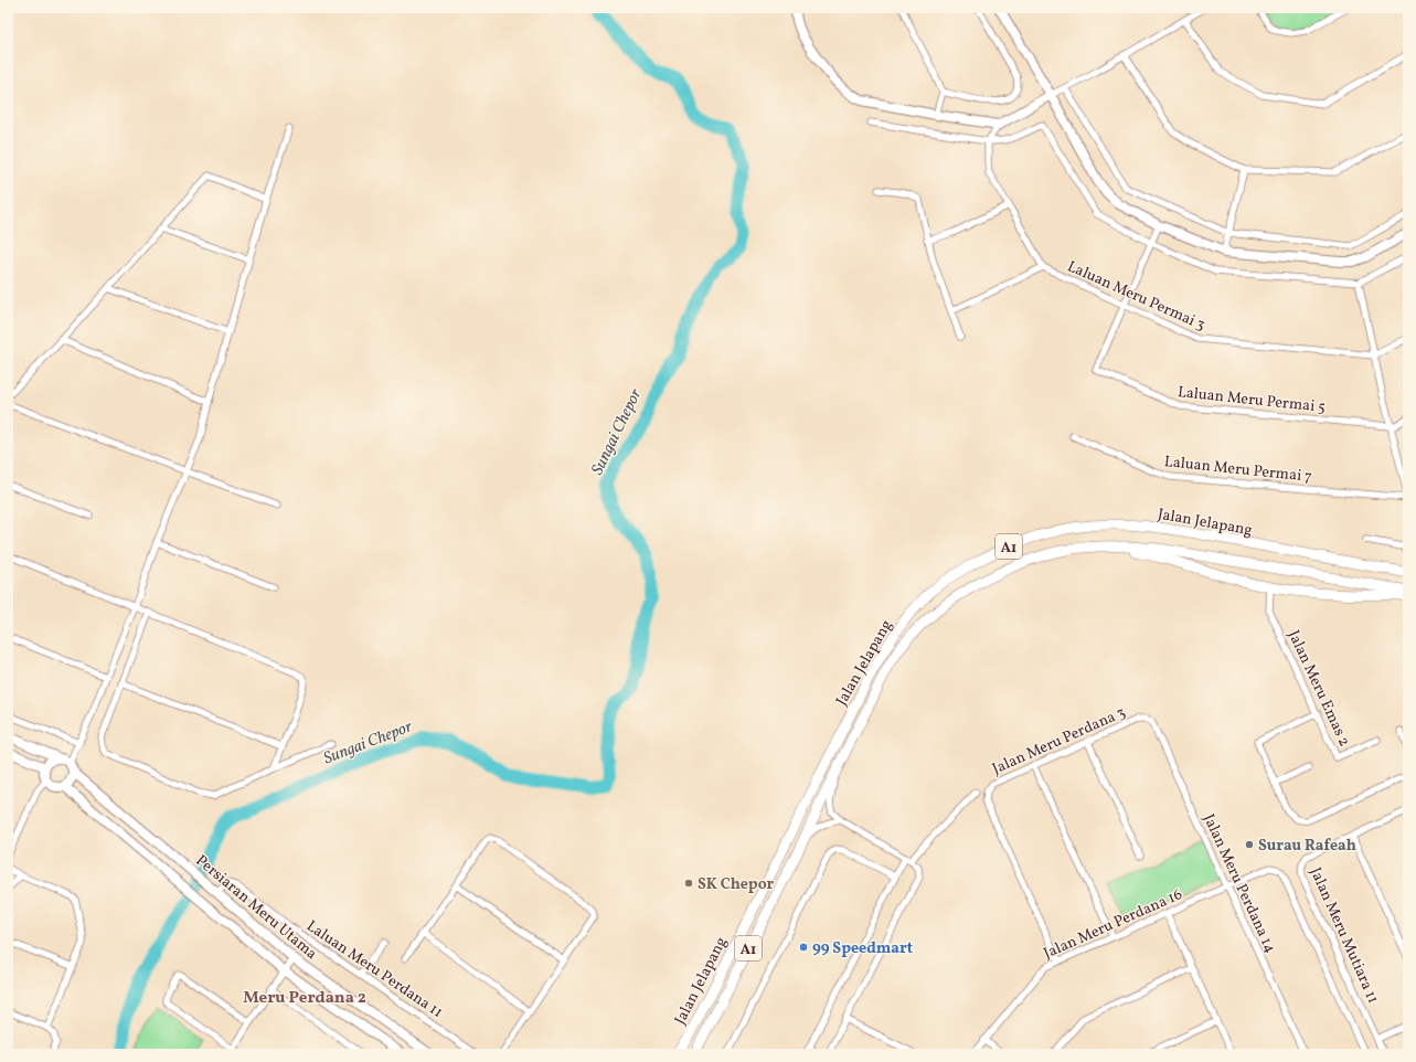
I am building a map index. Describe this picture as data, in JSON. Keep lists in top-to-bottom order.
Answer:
{
  "streets": {
    "main road": ["Jalan Jelapang", "A1"],
    "street": [
      "Laluan Meru Permai 3",
      "Laluan Meru Permai 5",
      "Laluan Meru Permai 7",
      "Jalan Meru Emas 2",
      "Jalan Meru Perdana 3",
      "Jalan Meru Perdana 14",
      "Persiaran Meru Utama",
      "Jalan Meru Perdana 16",
      "Jalan Meru Mutiara 11",
      "Laluan Meru Perdana 11"
    ]
  },
  "crossings": [
    ["Laluan Meru Permai 3", "Laluan Meru Permai 5"],
    ["Jalan Meru Perdana 3", "Jalan Meru Perdana 14"],
    ["Jalan Meru Perdana 3", "Jalan Meru Perdana 16"],
    ["Jalan Meru Perdana 14", "Jalan Meru Perdana 16"],
    ["Persiaran Meru Utama", "Laluan Meru Perdana 11"]
  ],
  "districts": ["Meru Perdana 2"],
  "water": ["Sungai Chepor"],
  "places": ["Surau Rafeah", "SK Chepor", "99 Speedmart"]
}
